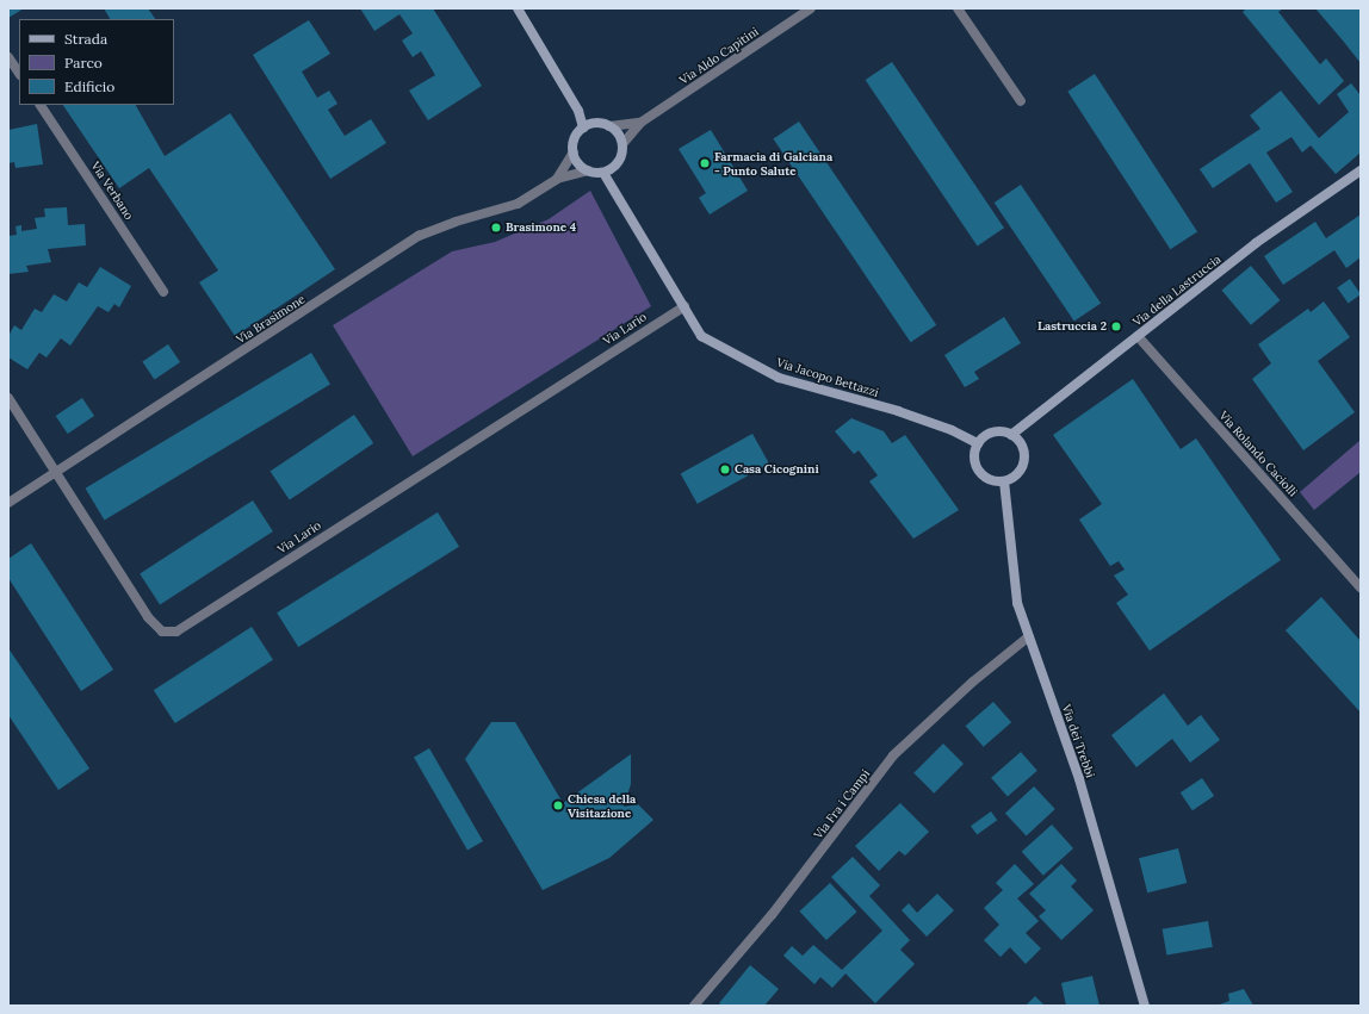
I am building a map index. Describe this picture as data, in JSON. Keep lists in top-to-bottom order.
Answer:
{
  "streets": {
    "street": [
      "Via Aldo Capitini",
      "Via Verbano",
      "Via della Lastruccia",
      "Via Brasimone",
      "Via Lario",
      "Via Jacopo Bettazzi",
      "Via Rolando Caciolli",
      "Via dei Trebbi",
      "Via Fra i Campi"
    ]
  },
  "crossings": [
    ["Via Aldo Capitini", "Via Brasimone"],
    ["Via Aldo Capitini", "Via Jacopo Bettazzi"],
    ["Via della Lastruccia", "Via Jacopo Bettazzi"],
    ["Via della Lastruccia", "Via Rolando Caciolli"],
    ["Via della Lastruccia", "Via dei Trebbi"],
    ["Via Brasimone", "Via Lario"],
    ["Via Brasimone", "Via Jacopo Bettazzi"],
    ["Via Lario", "Via Jacopo Bettazzi"],
    ["Via Jacopo Bettazzi", "Via dei Trebbi"],
    ["Via dei Trebbi", "Via Fra i Campi"]
  ],
  "places": [
    "Farmacia di Galciana - Punto Salute",
    "Brasimone 4",
    "Lastruccia 2",
    "Casa Cicognini",
    "Chiesa della Visitazione"
  ],
  "legend": ["Strada", "Parco", "Edificio"]
}
